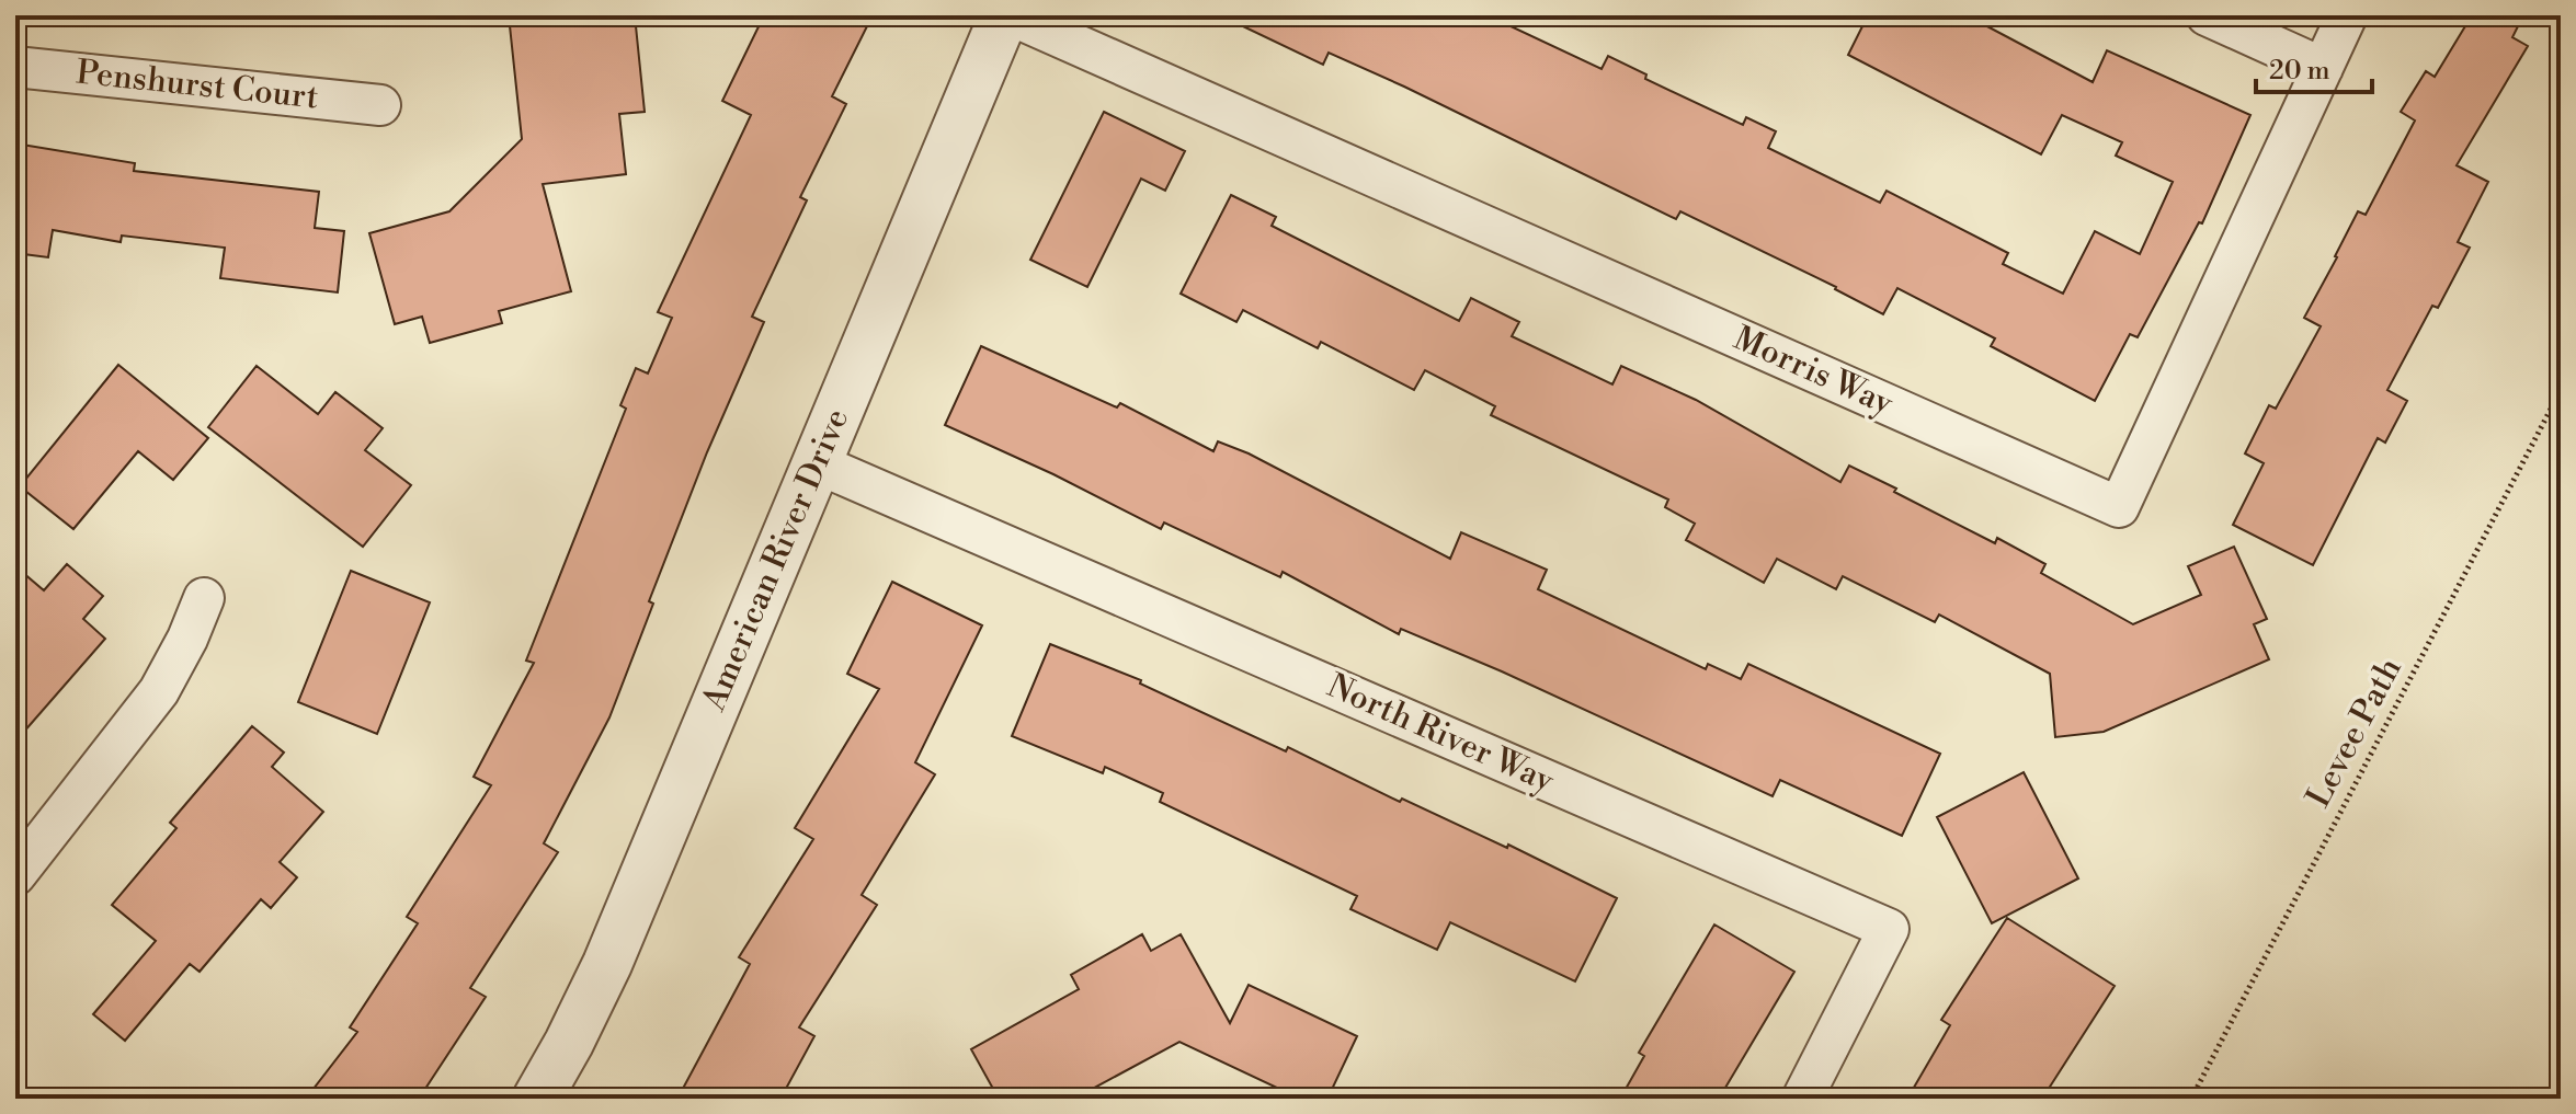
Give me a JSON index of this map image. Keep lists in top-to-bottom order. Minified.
{"streets":{"street":["Penshurst Court","Morris Way","American River Drive","North River Way"],"path":["Levee Path"]},"crossings":[["Morris Way","American River Drive"],["American River Drive","North River Way"]],"scale_bar":"20 m"}
